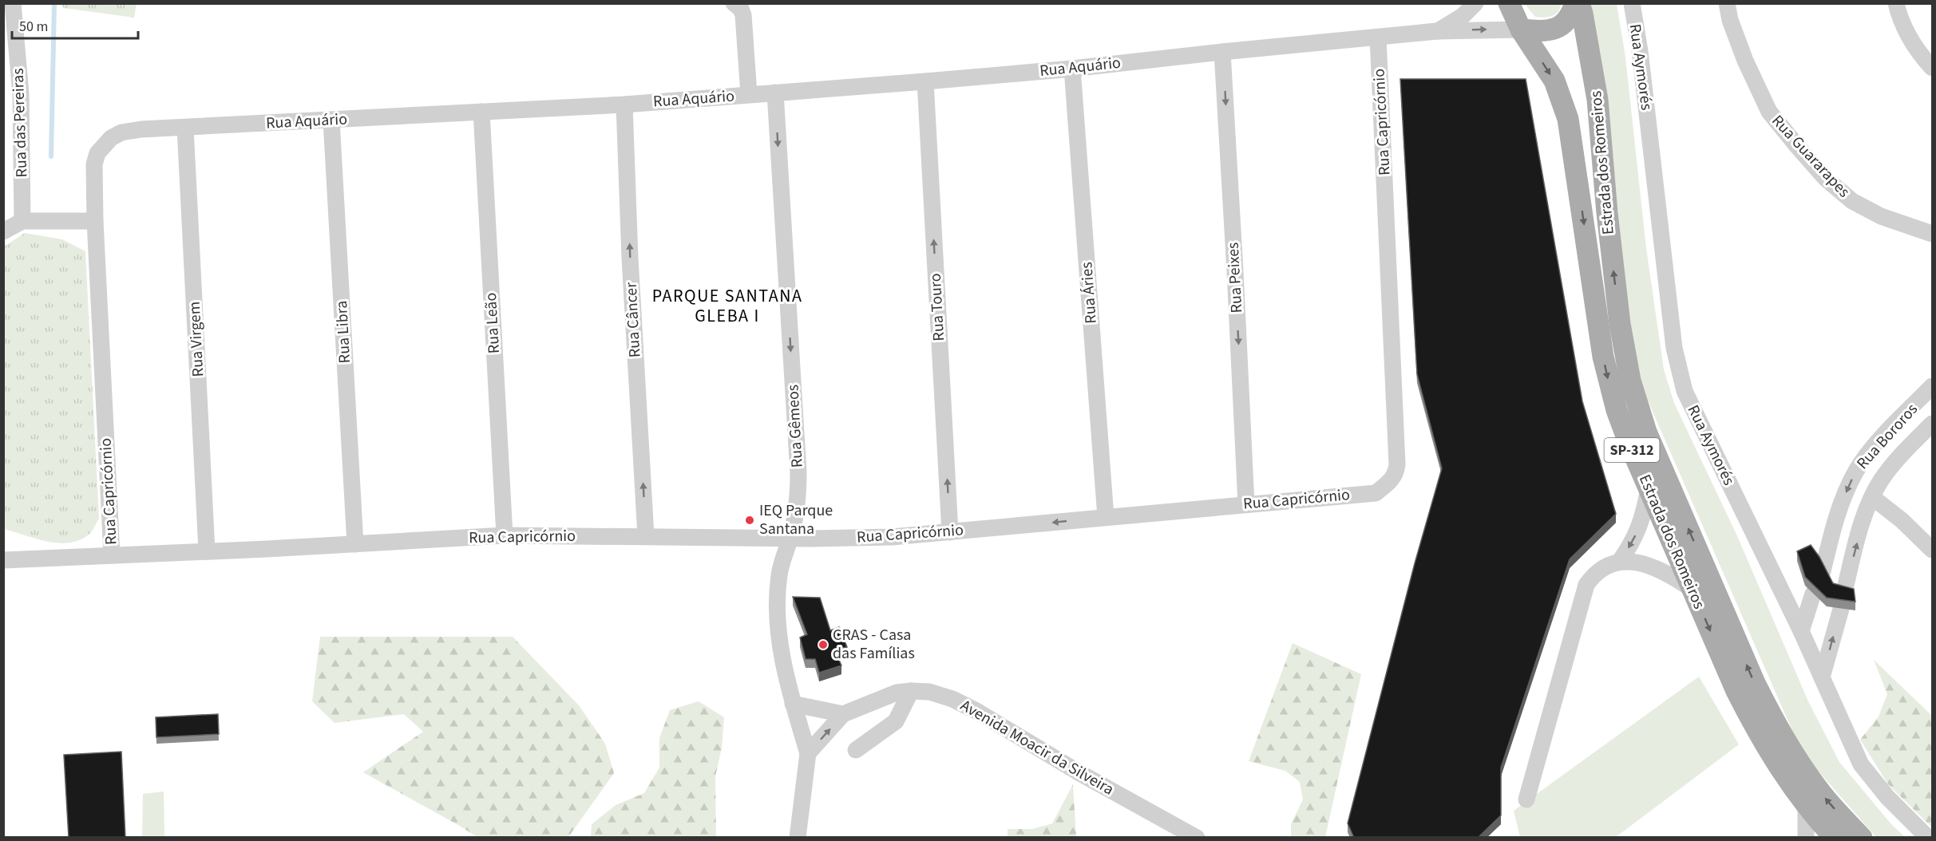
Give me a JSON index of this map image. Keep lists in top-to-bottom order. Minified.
{"streets":{"main road":["Estrada dos Romeiros","SP-312"],"street":["Rua Aquário","Rua Aymorés","Rua Capricórnio","Rua das Pereiras","Rua Guararapes","Rua Peixes","Rua Áries","Rua Touro","Rua Câncer","Rua Leão","Rua Libra","Rua Virgem","Rua Gêmeos","Rua Bororos","Avenida Moacir da Silveira"]},"crossings":[["Rua Aquário","Rua Capricórnio"],["Rua Aquário","Estrada dos Romeiros"],["Rua Aquário","Rua Peixes"],["Rua Aquário","Rua Áries"],["Rua Aquário","Rua Touro"],["Rua Aquário","Rua Câncer"],["Rua Aquário","Rua Leão"],["Rua Aquário","Rua Libra"],["Rua Aquário","Rua Virgem"],["Rua Aquário","Rua Gêmeos"],["Rua Aymorés","Rua Bororos"],["Rua Capricórnio","Rua Peixes"],["Rua Capricórnio","Rua Áries"],["Rua Capricórnio","Rua Touro"],["Rua Capricórnio","Rua Câncer"],["Rua Capricórnio","Rua Leão"],["Rua Capricórnio","Rua Libra"],["Rua Capricórnio","Rua Virgem"],["Rua Capricórnio","Rua Gêmeos"],["Rua Gêmeos","Avenida Moacir da Silveira"]],"one_way":["Rua Peixes","Rua Touro","Rua Câncer","Rua Gêmeos"],"districts":["PARQUE SANTANA GLEBA I"],"places":["IEQ Parque Santana","CRAS - Casa das Famílias"],"scale_bar":"50 m"}
